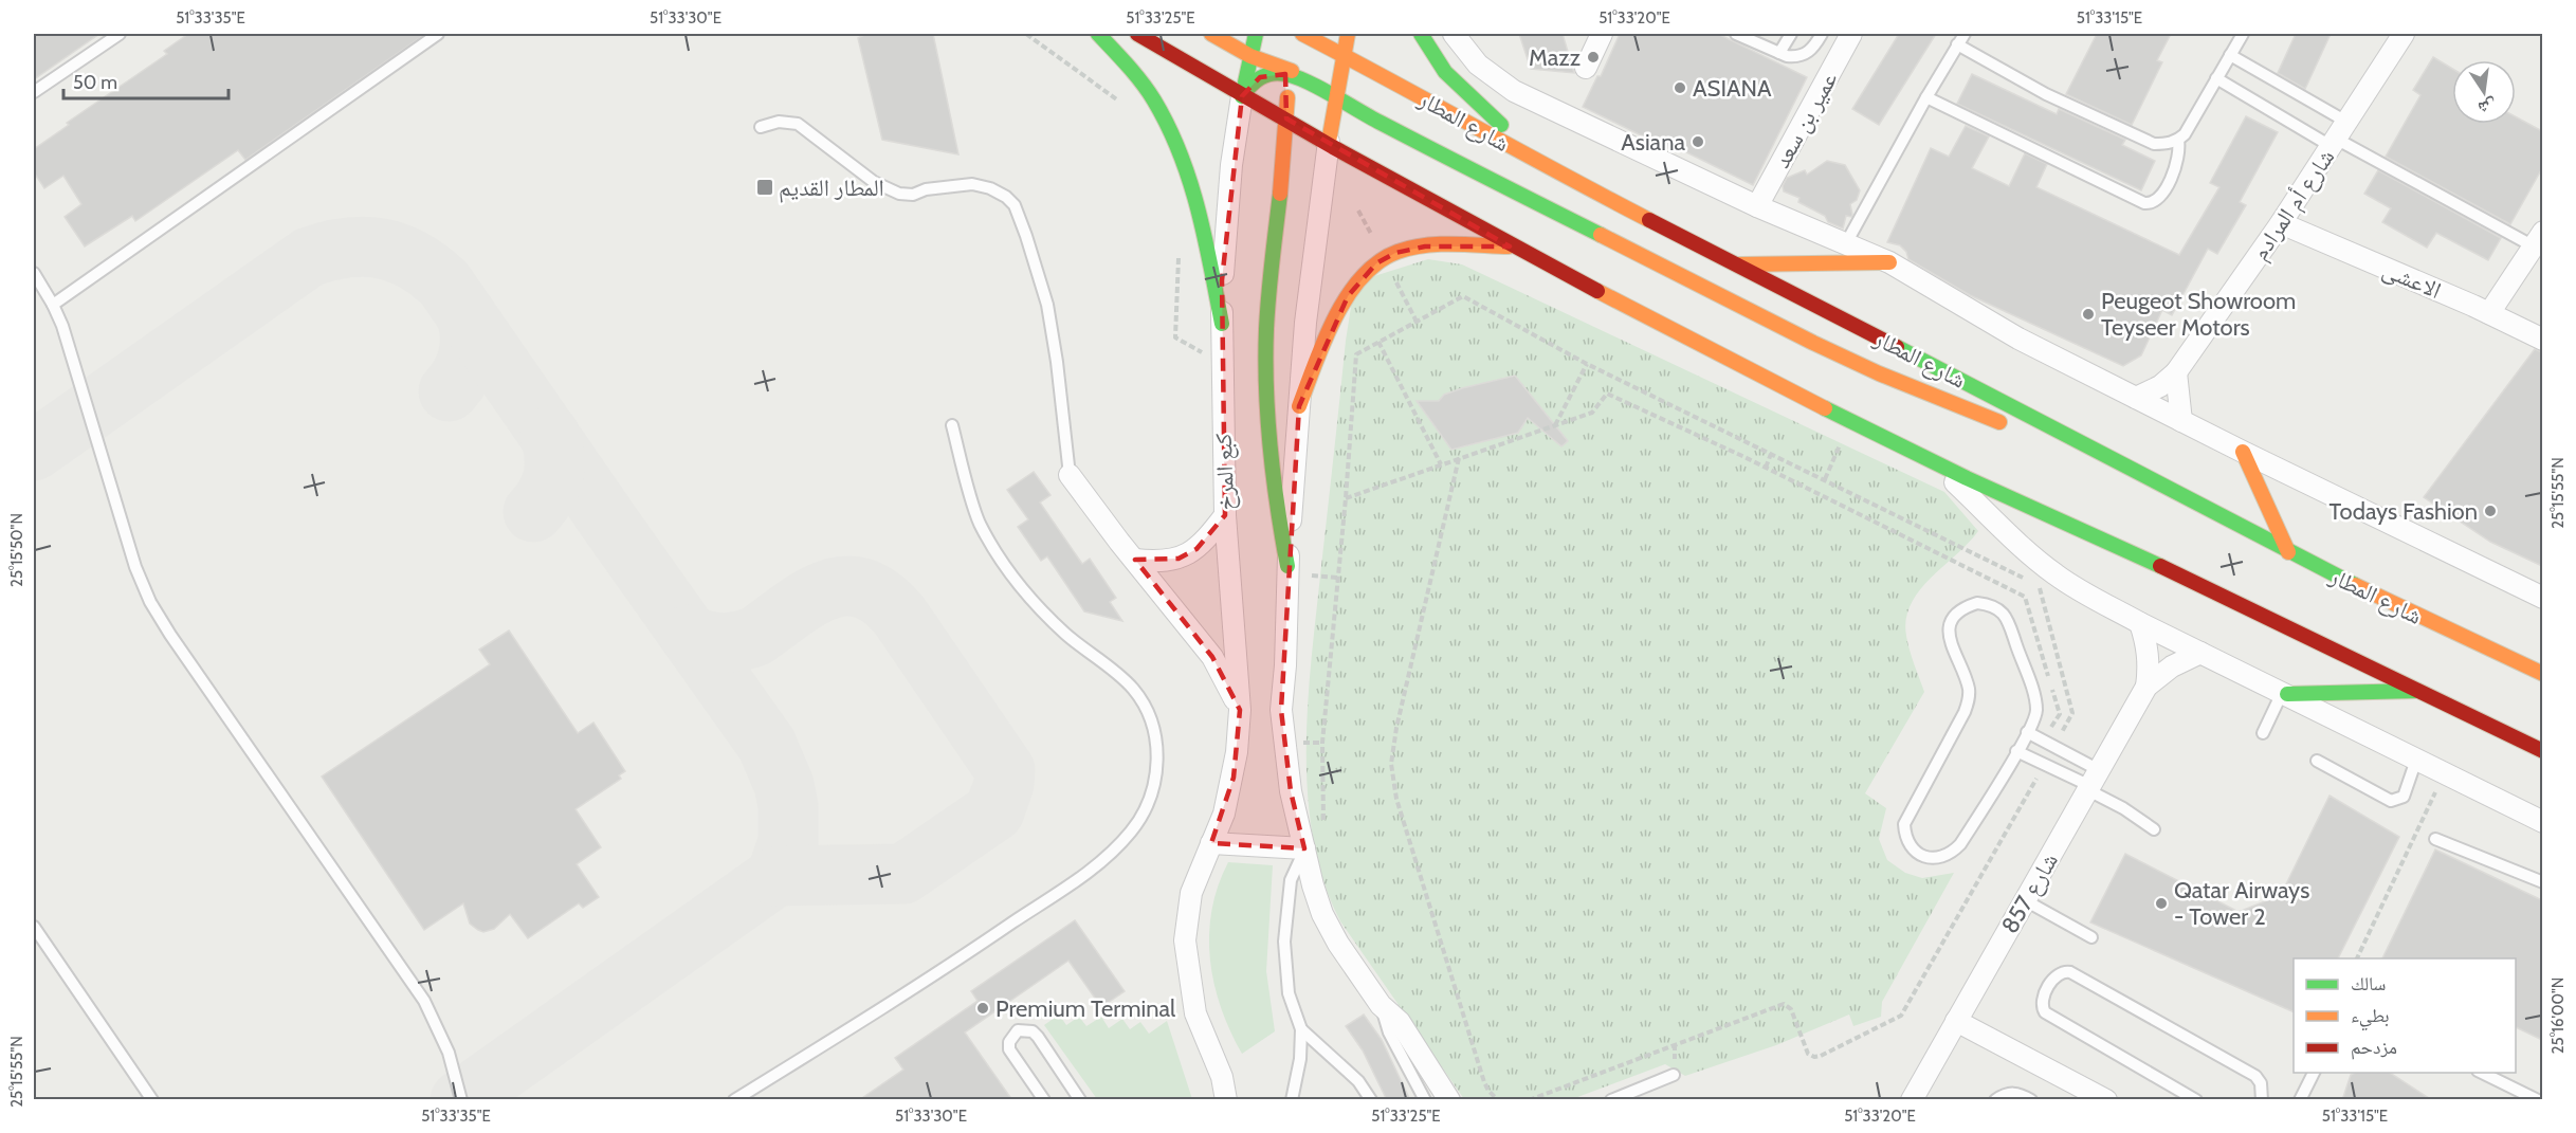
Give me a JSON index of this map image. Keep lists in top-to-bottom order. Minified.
{"streets":{"main road":["شارع المطار"],"street":["عمير بن سعد","شارع أم المرادم","الاعشى","كبع المرخ","شارع 857"]},"crossings":[["عمير بن سعد","شارع المطار"],["شارع المطار","شارع أم المرادم"],["شارع أم المرادم","الاعشى"]],"places":{"other":["Mazz","ASIANA","Asiana","Peugeot Showroom Teyseer Motors","Todays Fashion","Qatar Airways - Tower 2","Premium Terminal"],"transit":["المطار القديم"]},"legend":["سالك","بطيء","مزدحم"],"scale_bar":"50 m","north":"bottom","coordinates":["51°33'35\"E","51°33'30\"E","51°33'25\"E","51°33'20\"E","51°33'15\"E","25°15'55\"N","25°15'50\"N","25°16'00\"N"]}
